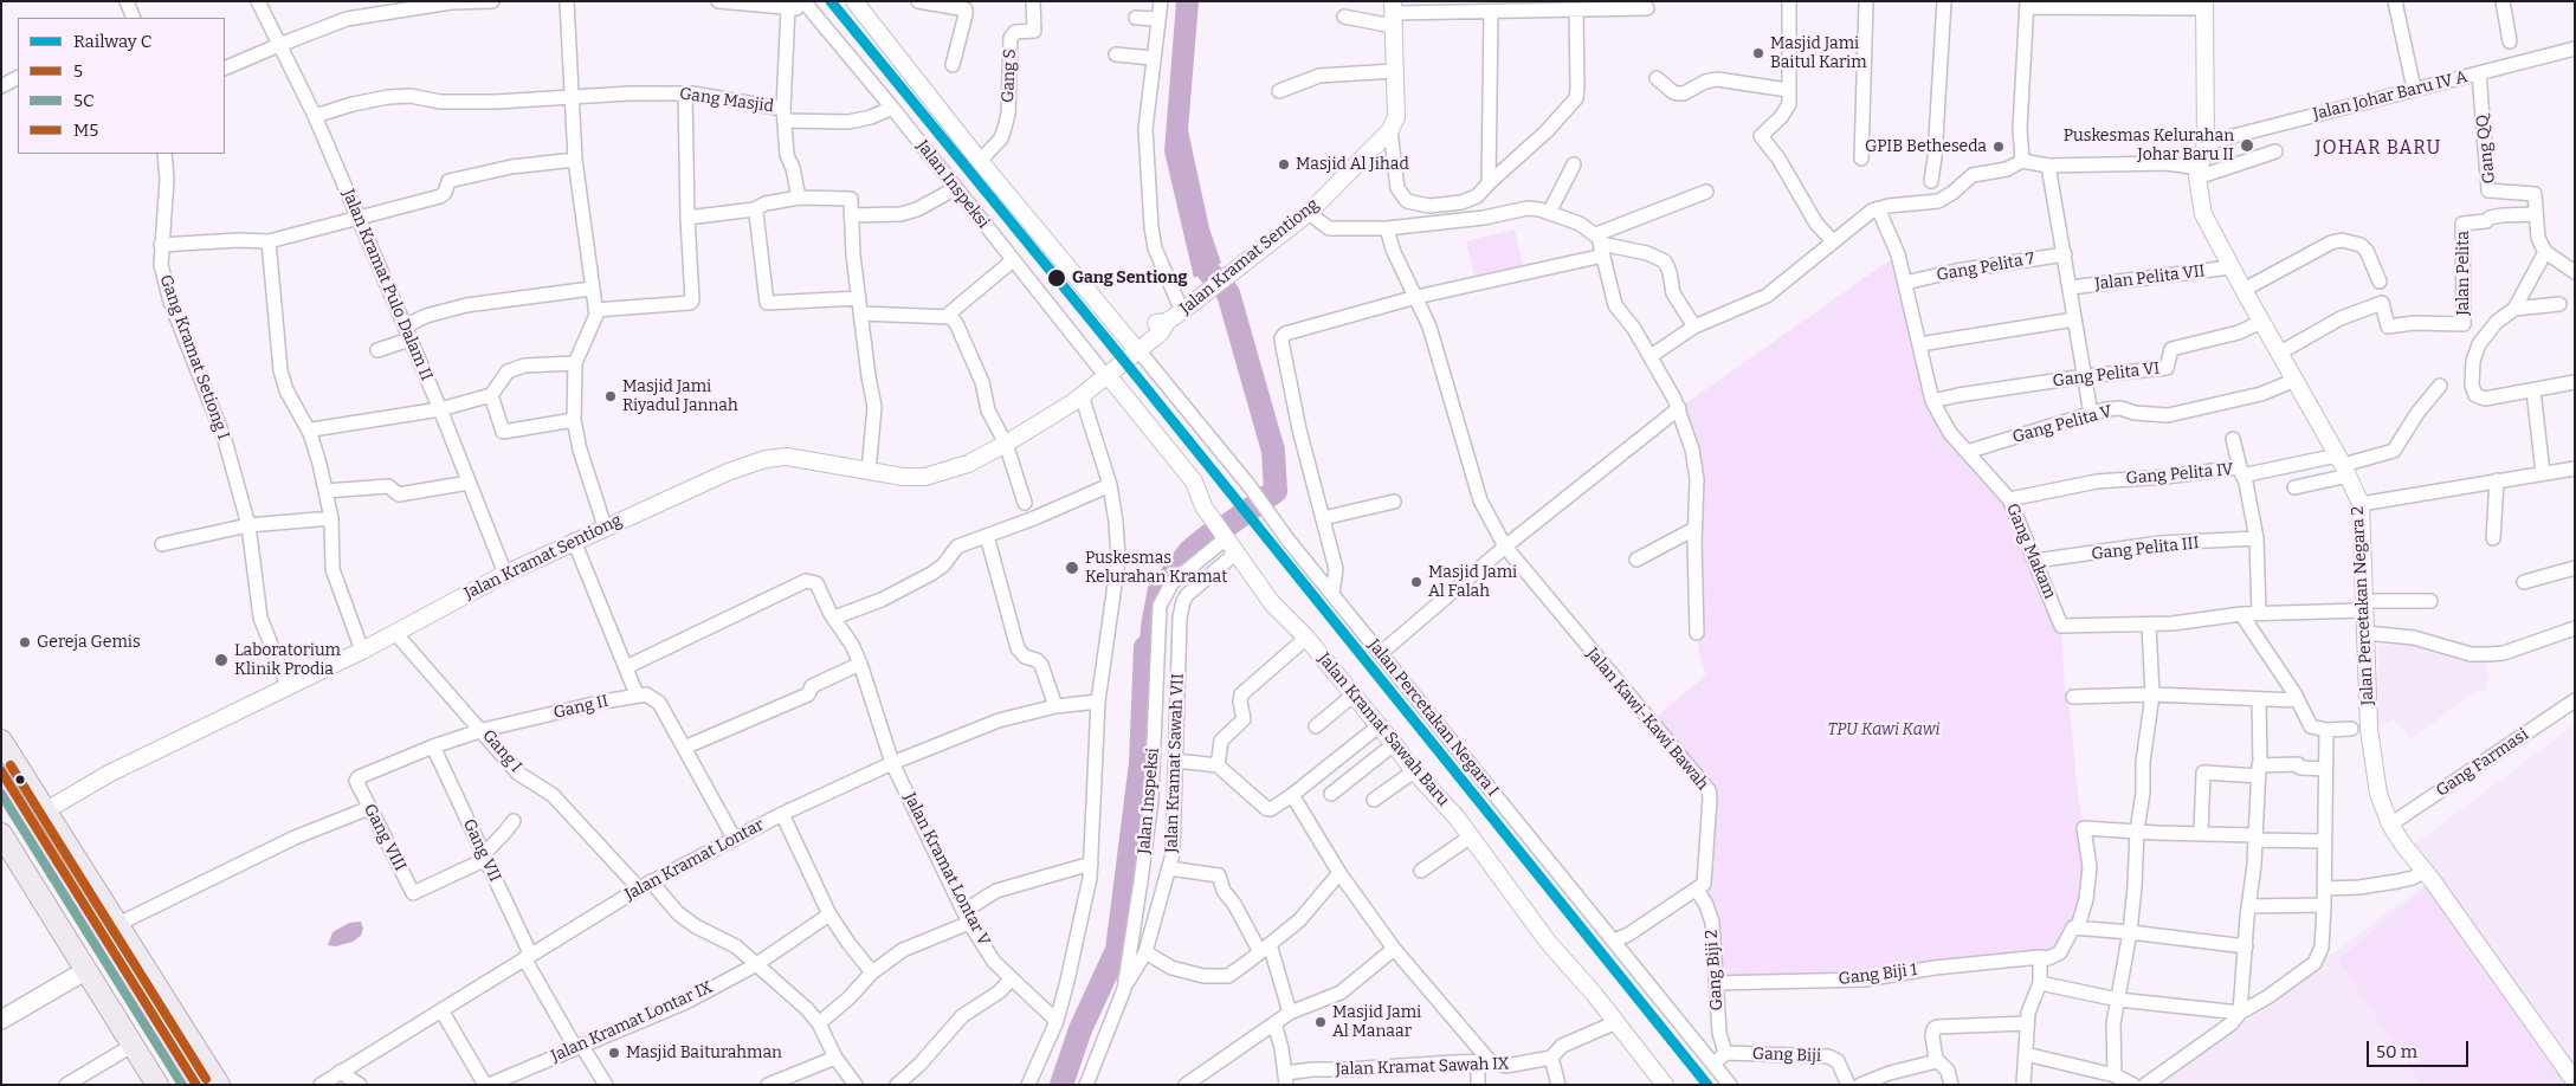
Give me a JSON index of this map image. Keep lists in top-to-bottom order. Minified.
{"streets":{"street":["Gang S","Jalan Johar Baru IV A","Gang Masjid","Gang QQ","Jalan Inspeksi","Jalan Kramat Sentiong","Gang Pelita 7","Jalan Pelita","Jalan Pelita VII","Jalan Kramat Pulo Dalam II","Gang Kramat Setiong I","Gang Pelita VI","Gang Pelita V","Gang Pelita IV","Gang Pelita III","Gang Makam","Jalan Percetakan Negara 2","Gang II","Jalan Percetakan Negara I","Jalan Kawi-Kawi Bawah","Jalan Kramat Sawah Baru","Gang I","Jalan Kramat Sawah VII","Gang Farmasi","Gang VIII","Gang VII","Jalan Kramat Lontar","Jalan Kramat Lontar V","Gang Biji 2","Gang Biji 1","Jalan Kramat Lontar IX","Gang Biji","Jalan Kramat Sawah IX"]},"crossings":[["Jalan Johar Baru IV A","Gang QQ"],["Jalan Johar Baru IV A","Jalan Percetakan Negara 2"],["Gang Masjid","Jalan Kramat Pulo Dalam II"],["Gang QQ","Jalan Pelita"],["Jalan Inspeksi","Jalan Kramat Sentiong"],["Jalan Inspeksi","Jalan Kramat Sawah Baru"],["Jalan Inspeksi","Jalan Kramat Sawah VII"],["Jalan Kramat Sentiong","Jalan Kramat Pulo Dalam II"],["Jalan Kramat Sentiong","Gang Kramat Setiong I"],["Jalan Kramat Sentiong","Jalan Percetakan Negara I"],["Jalan Kramat Sentiong","Jalan Kramat Sawah Baru"],["Jalan Kramat Sentiong","Gang I"],["Gang Pelita 7","Gang Makam"],["Jalan Pelita","Jalan Percetakan Negara 2"],["Jalan Pelita VII","Jalan Percetakan Negara 2"],["Gang Pelita VI","Gang Makam"],["Gang Pelita VI","Jalan Percetakan Negara 2"],["Gang Pelita V","Gang Makam"],["Gang Pelita V","Jalan Percetakan Negara 2"],["Gang Pelita IV","Gang Pelita III"],["Gang Pelita IV","Gang Makam"],["Gang Pelita III","Gang Makam"],["Gang Makam","Jalan Percetakan Negara 2"],["Jalan Percetakan Negara 2","Gang Farmasi"],["Gang II","Gang I"],["Gang II","Gang VIII"],["Gang II","Gang VII"],["Jalan Kawi-Kawi Bawah","Gang Biji 2"],["Jalan Kramat Sawah Baru","Jalan Kramat Sawah VII"],["Jalan Kramat Sawah Baru","Jalan Kramat Sawah IX"],["Gang I","Jalan Kramat Lontar"],["Gang I","Jalan Kramat Lontar IX"],["Gang VIII","Gang VII"],["Gang VII","Jalan Kramat Lontar"],["Gang VII","Jalan Kramat Lontar IX"],["Jalan Kramat Lontar","Jalan Kramat Lontar V"],["Jalan Kramat Lontar","Jalan Kramat Lontar IX"],["Gang Biji 2","Gang Biji 1"],["Gang Biji 2","Gang Biji"]],"districts":["JOHAR BARU"],"parks":["TPU Kawi Kawi"],"places":["Masjid Jami Baitul Karim","Puskesmas Kelurahan Johar Baru II","GPIB Betheseda","Masjid Al Jihad","Gang Sentiong","Masjid Jami Riyadul Jannah","Puskesmas Kelurahan Kramat","Masjid Jami Al Falah","Gereja Gemis","Laboratorium Klinik Prodia","Masjid Jami Al Manaar","Masjid Baiturahman"],"lines":["rail line C","transit line M5","transit line 5","transit line 5C"],"legend":["Railway C","5","5C","M5"],"scale_bar":"50 m"}
